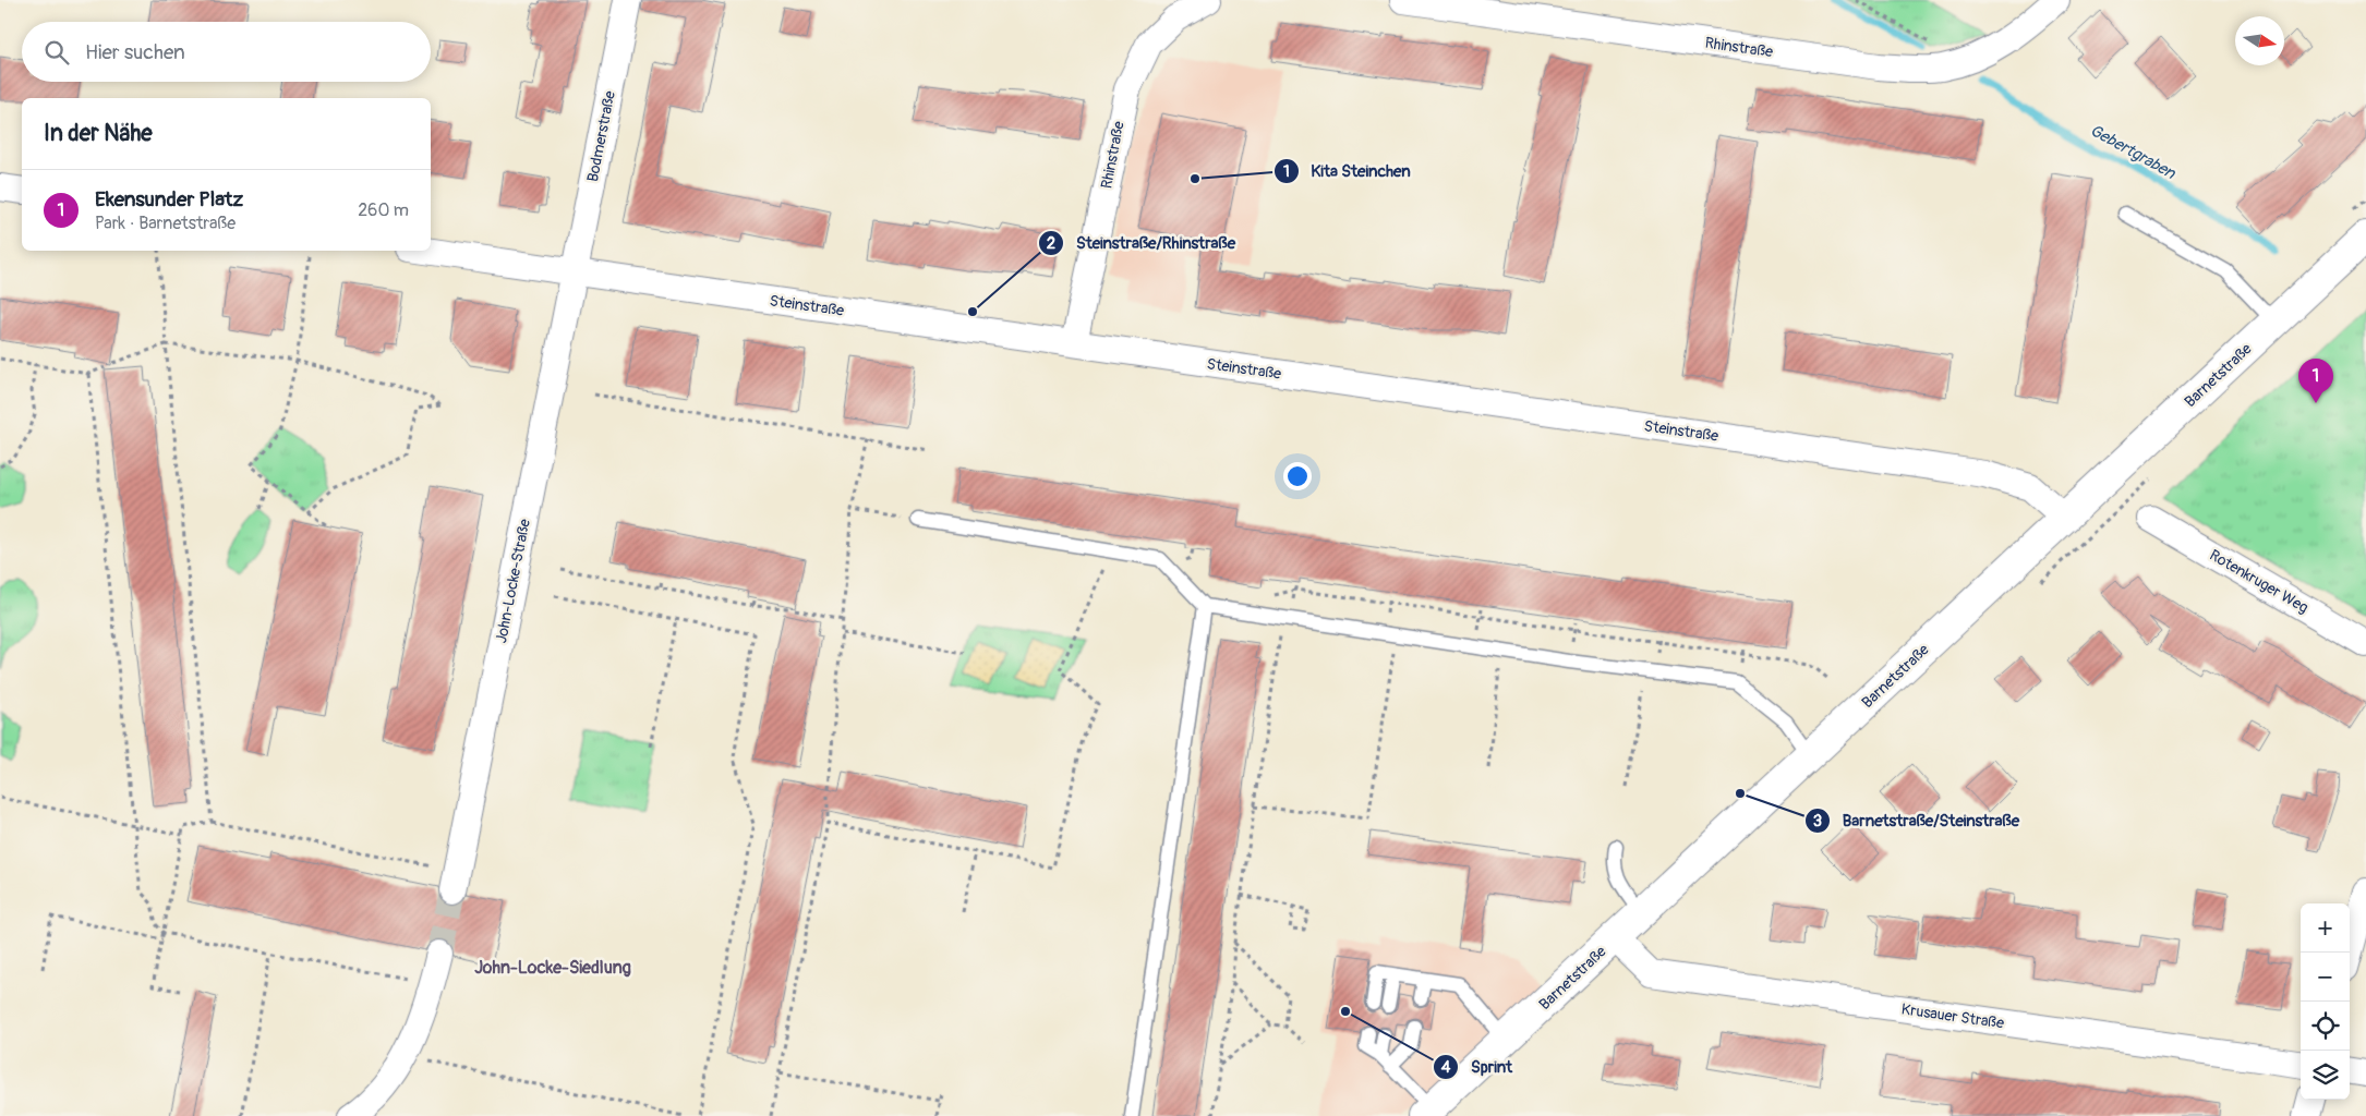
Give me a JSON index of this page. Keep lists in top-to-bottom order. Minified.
{"streets":{"street":["Rhinstraße","Bodmerstraße","Steinstraße","Barnetstraße","John-Locke-Straße","Rotenkruger Weg","Krusauer Straße"]},"crossings":[["Rhinstraße","Steinstraße"],["Bodmerstraße","Steinstraße"],["Bodmerstraße","John-Locke-Straße"],["Steinstraße","Barnetstraße"],["Steinstraße","John-Locke-Straße"],["Barnetstraße","Krusauer Straße"]],"districts":["John-Locke-Siedlung"],"water":["Gebertgraben"],"places":["Kita Steinchen","Steinstraße/Rhinstraße","Barnetstraße/Steinstraße","Sprint"],"north":"right","page":{"search":"Hier suchen","heading":"In der Nähe","list":[{"mark":"1","name":"Ekensunder Platz","note":"Park · Barnetstraße","value":"260 m"}],"pins":"1","map_buttons":["+","−"]}}
